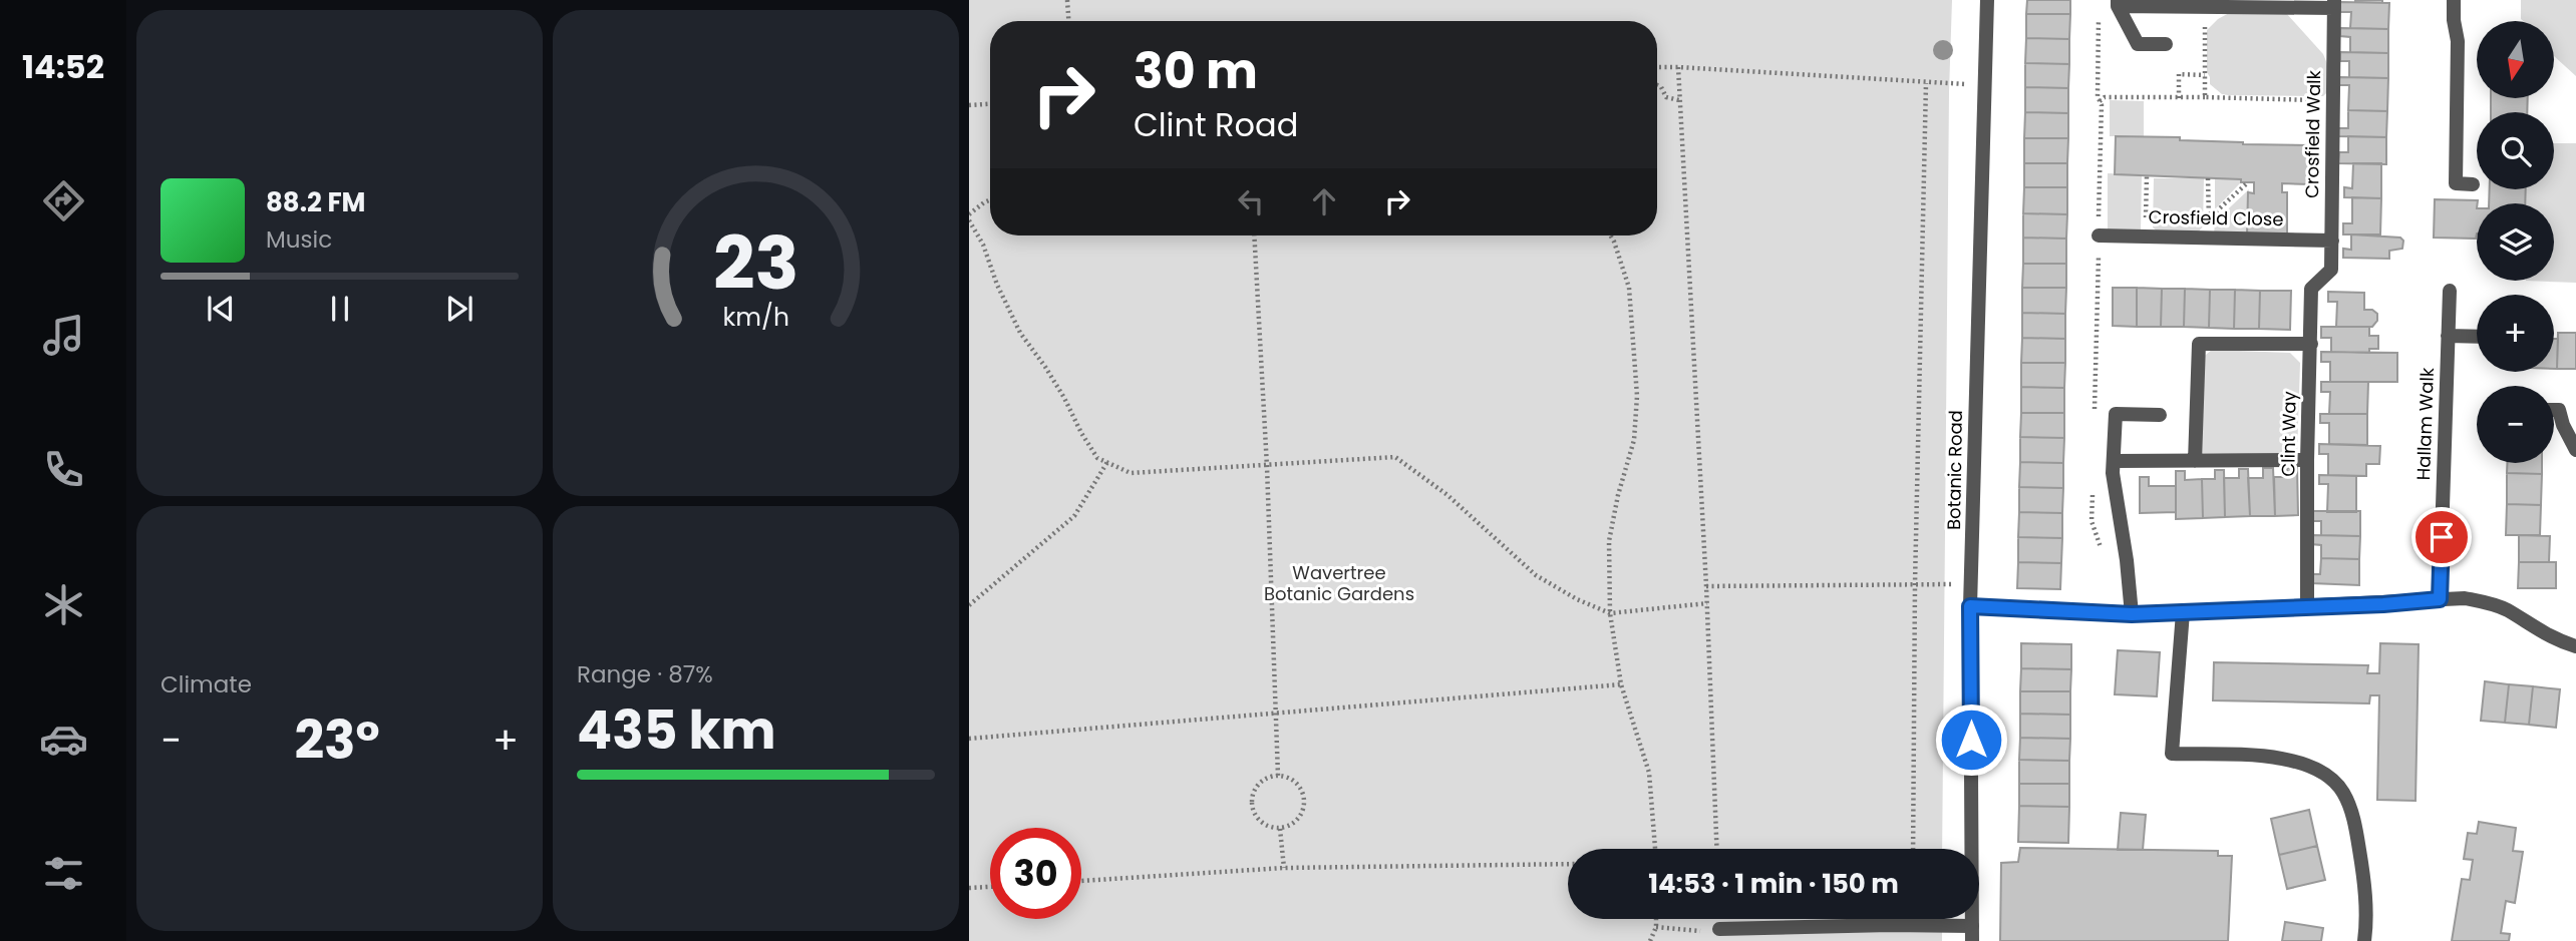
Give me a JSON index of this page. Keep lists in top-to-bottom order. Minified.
{"streets":{"street":["Crosfield Walk","Crosfield Close","Hallam Walk","Clint Way","Botanic Road"]},"crossings":[["Crosfield Walk","Crosfield Close"],["Crosfield Walk","Clint Way"]],"parks":["Wavertree Botanic Gardens"],"north":"bottom","page":{"tabs":"14:52","map_buttons":["+","−"],"turn":["30 m","Clint Road"],"song":["88.2 FM","Music"],"tile":["Climate",["Range · 87%","435 km"]],"heat":["−","23°","+"],"limit":"30","trip":"14:53 · 1 min · 150 m","gauge":["23","km/h"]}}
